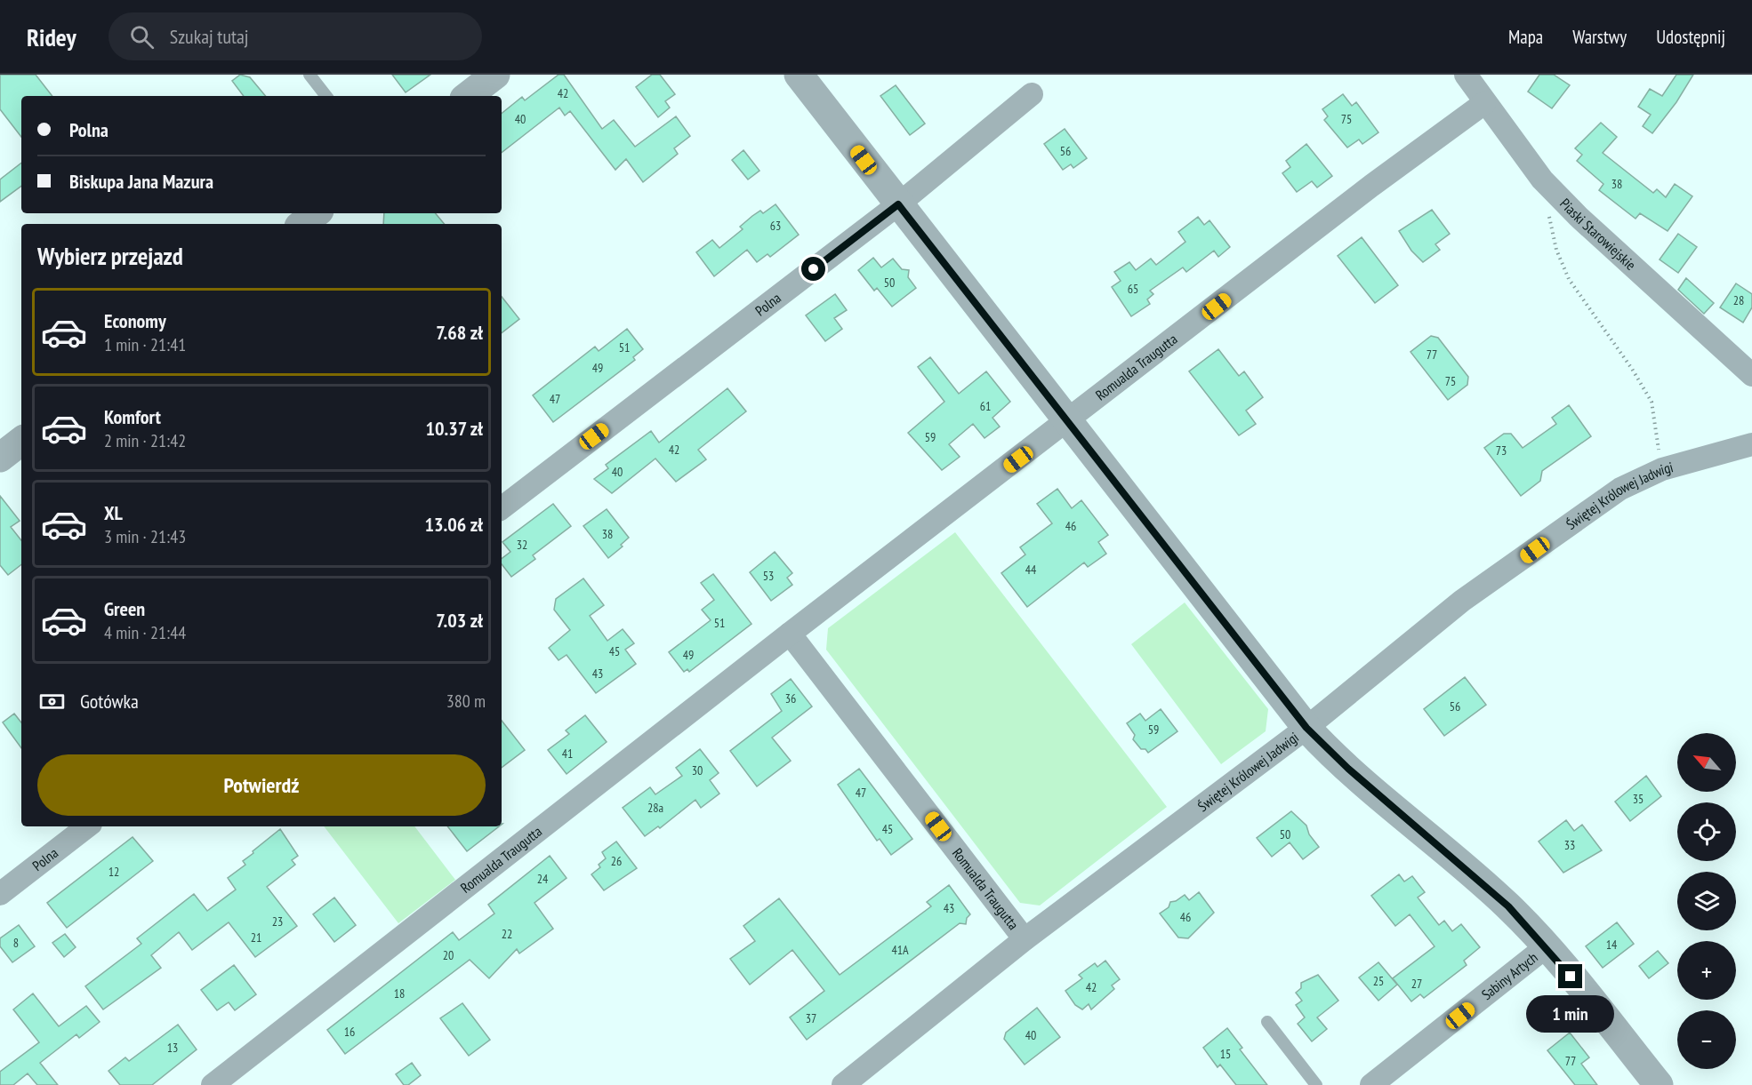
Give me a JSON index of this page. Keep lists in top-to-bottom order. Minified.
{"streets":{"street":["Piaski Starowiejskie","Polna","Romualda Traugutta","Świętej Królowej Jadwigi","Sabiny Artych"]},"crossings":[["Piaski Starowiejskie","Romualda Traugutta"],["Romualda Traugutta","Świętej Królowej Jadwigi"]],"house_numbers":["42","40","75","56","38","63","50","65","28","51","77","49","75","47","61","59","42","73","40","46","38","32","44","53","51","45","49","43","36","56","59","41","30","47","35","28a","45","50","33","26","12","24","43","46","23","22","21","8","14","41A","20","25","27","42","18","37","16","40","13","15","77"],"north":"top left","page":{"header":"Ridey","search":"Szukaj tutaj","nav":["Mapa","Warstwy","Udostępnij"],"banner":["Polna","Biskupa Jana Mazura"],"heading":"Wybierz przejazd","list":[{"name":"Economy","note":"1 min · 21:41","value":"7.68 zł"},{"name":"Komfort","note":"2 min · 21:42","value":"10.37 zł"},{"name":"XL","note":"3 min · 21:43","value":"13.06 zł"},{"name":"Green","note":"4 min · 21:44","value":"7.03 zł"}],"pay":["Gotówka","380 m"],"map_buttons":["+","−"],"buttons":"Potwierdź","bubble":"1 min"}}
